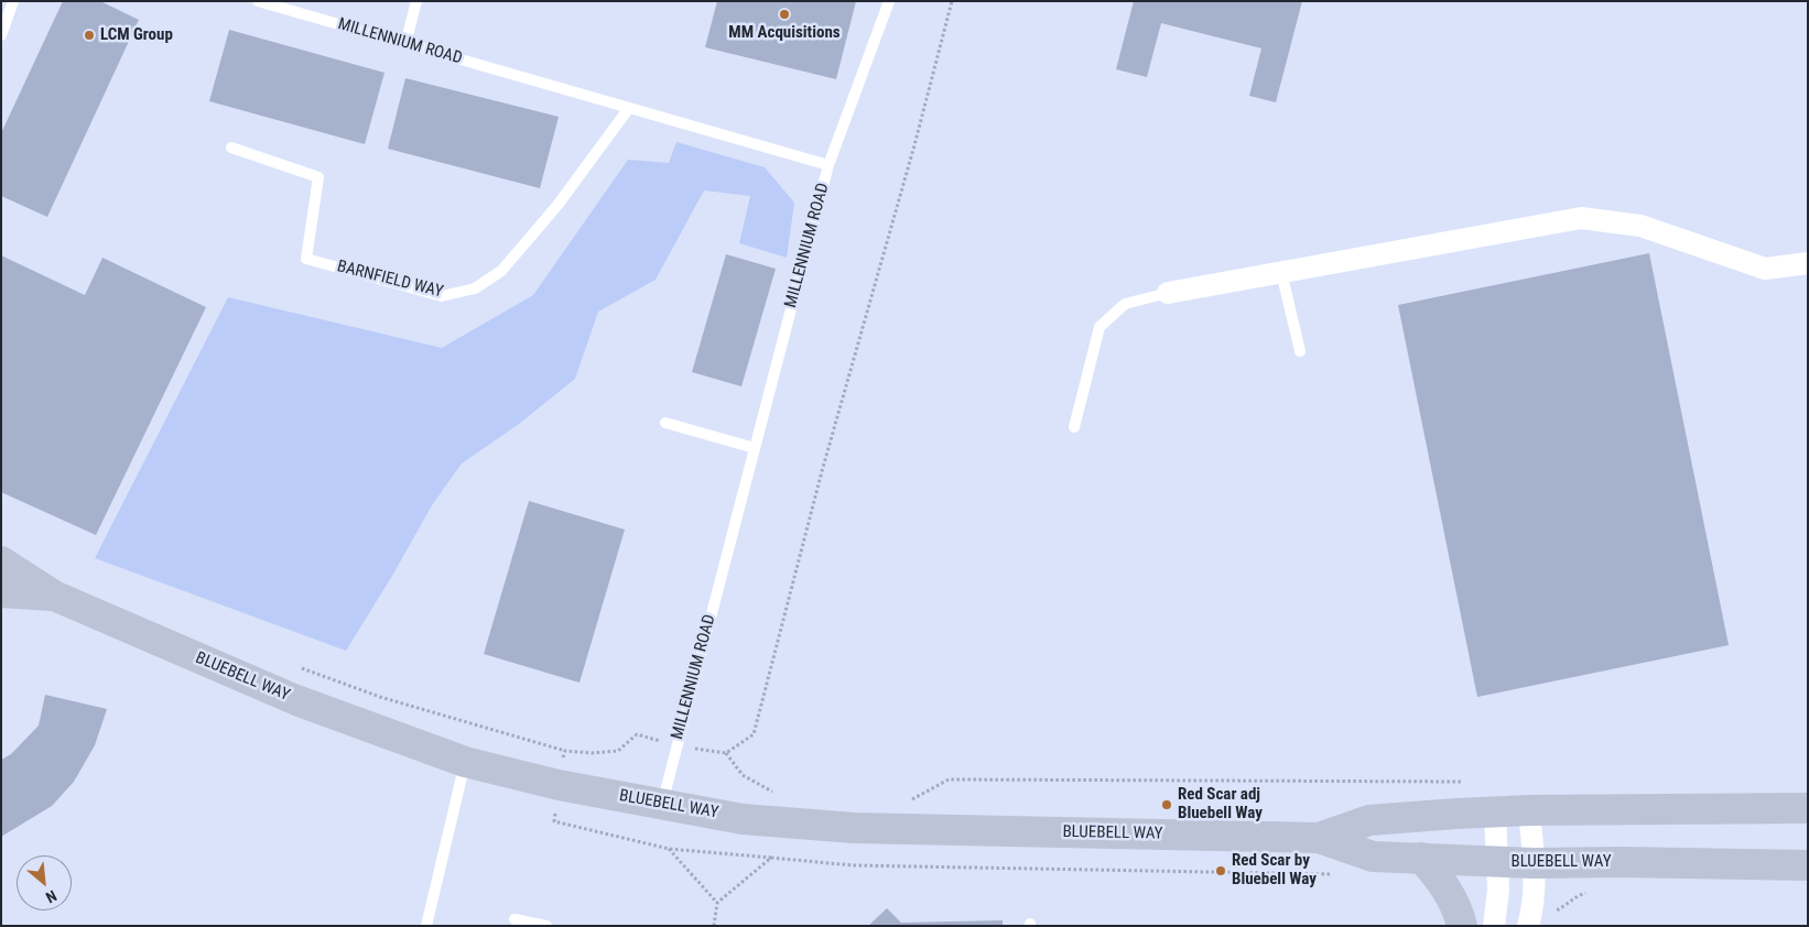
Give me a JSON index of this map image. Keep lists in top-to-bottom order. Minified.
{"streets":{"main road":["BLUEBELL WAY"],"lane":["MILLENNIUM ROAD","BARNFIELD WAY"]},"crossings":[["MILLENNIUM ROAD","BARNFIELD WAY"],["MILLENNIUM ROAD","BLUEBELL WAY"]],"places":["MM Acquisitions","LCM Group","Red Scar adj Bluebell Way","Red Scar by Bluebell Way"],"north":"bottom right"}
